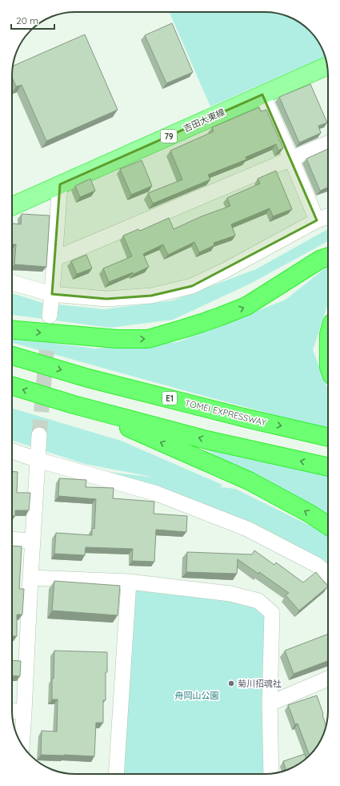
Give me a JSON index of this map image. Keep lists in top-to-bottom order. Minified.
{"streets":{"highway":["E1","TOMEI EXPRESSWAY"],"main road":["吉田大東線","79"]},"parks":["舟岡山公園"],"places":["菊川招魂社"],"scale_bar":"20 m"}
